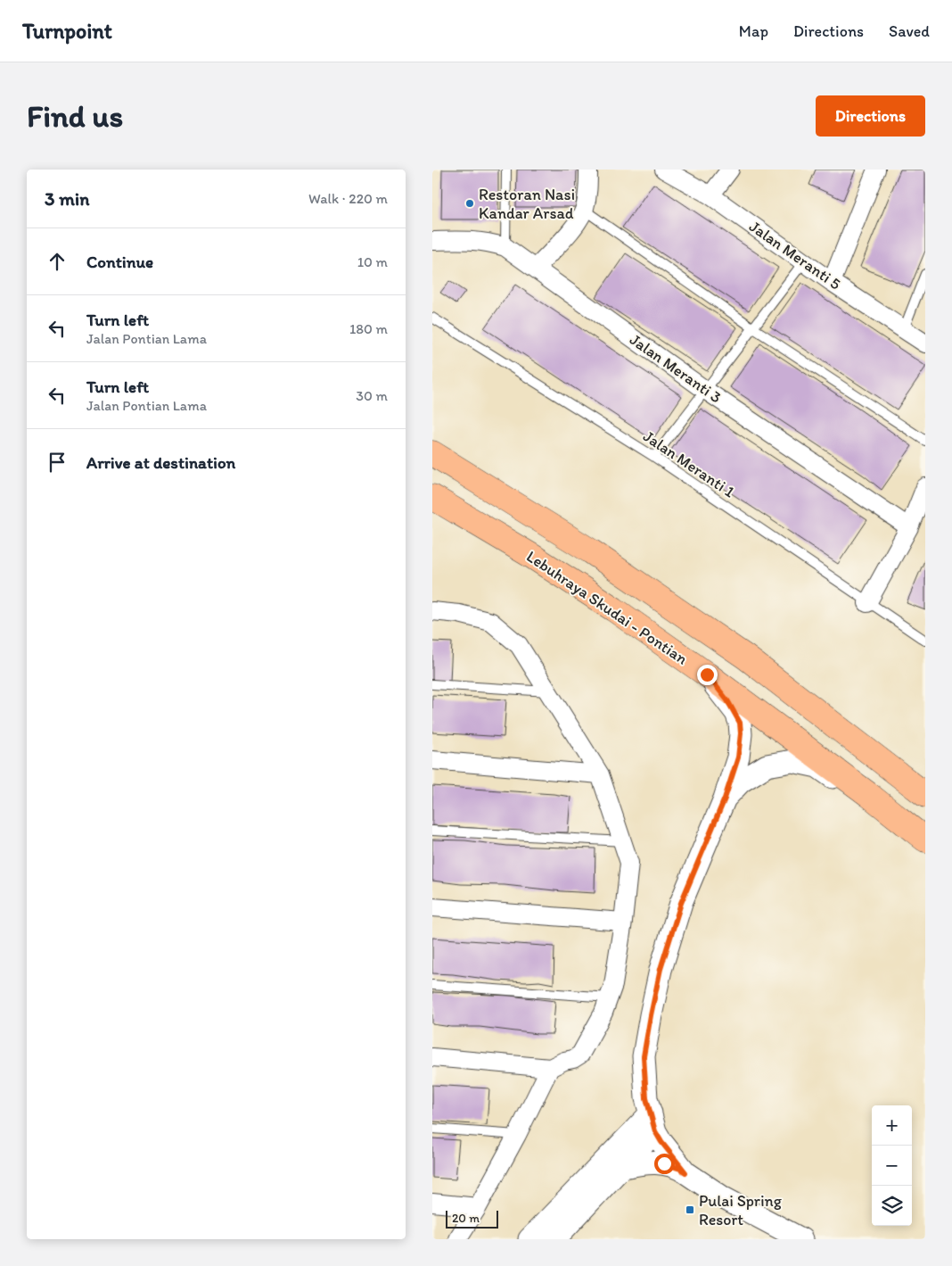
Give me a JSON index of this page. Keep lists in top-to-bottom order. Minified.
{"streets":{"highway":["Lebuhraya Skudai - Pontian"],"street":["Jalan Meranti 5","Jalan Meranti 3"],"lane":["Jalan Meranti 1"]},"places":{"other":["Restoran Nasi Kandar Arsad"],"transit":["Pulai Spring Resort"]},"scale_bar":"20 m","page":{"header":"Turnpoint","nav":["Map","Directions","Saved"],"buttons":"Directions","title":"Find us","heading":["3 min","Walk · 220 m"],"list":[["Continue","10 m"],["Turn left","Jalan Pontian Lama","180 m"],["Turn left","Jalan Pontian Lama","30 m"],"Arrive at destination"],"map_buttons":["+","−"],"scale":"20 m"}}
